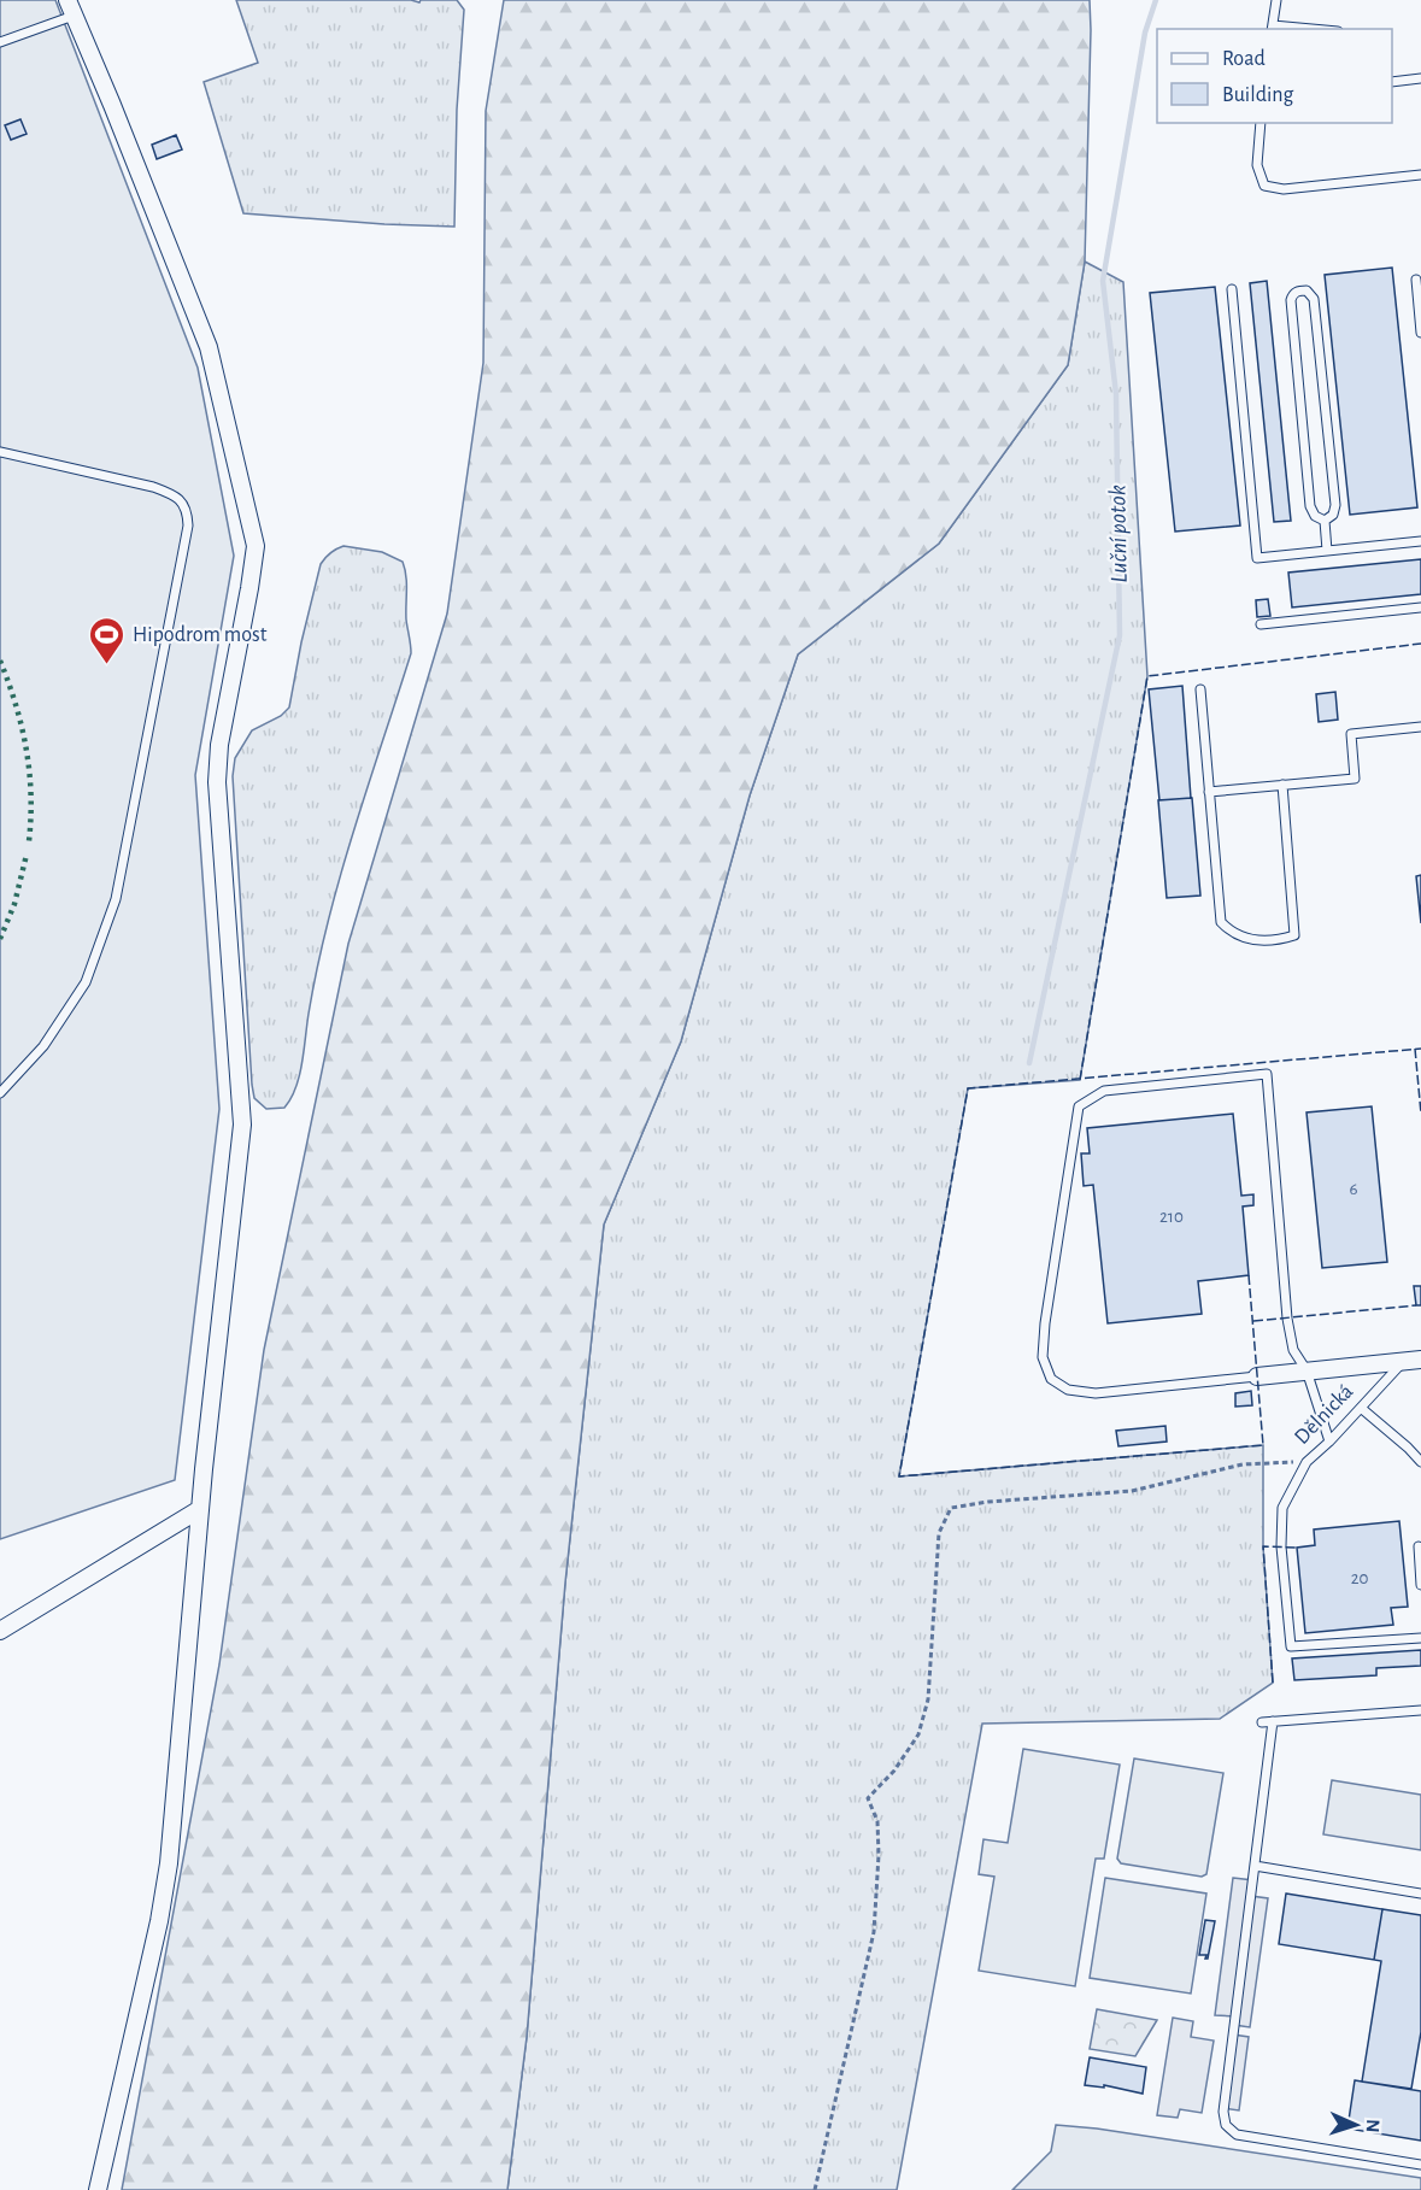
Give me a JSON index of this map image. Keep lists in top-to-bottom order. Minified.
{"streets":{"street":["Dělnická"]},"water":["Luční potok"],"places":{"sports":["Hipodrom most"]},"house_numbers":["6","210","20"],"legend":["Road","Building"],"north":"right"}
